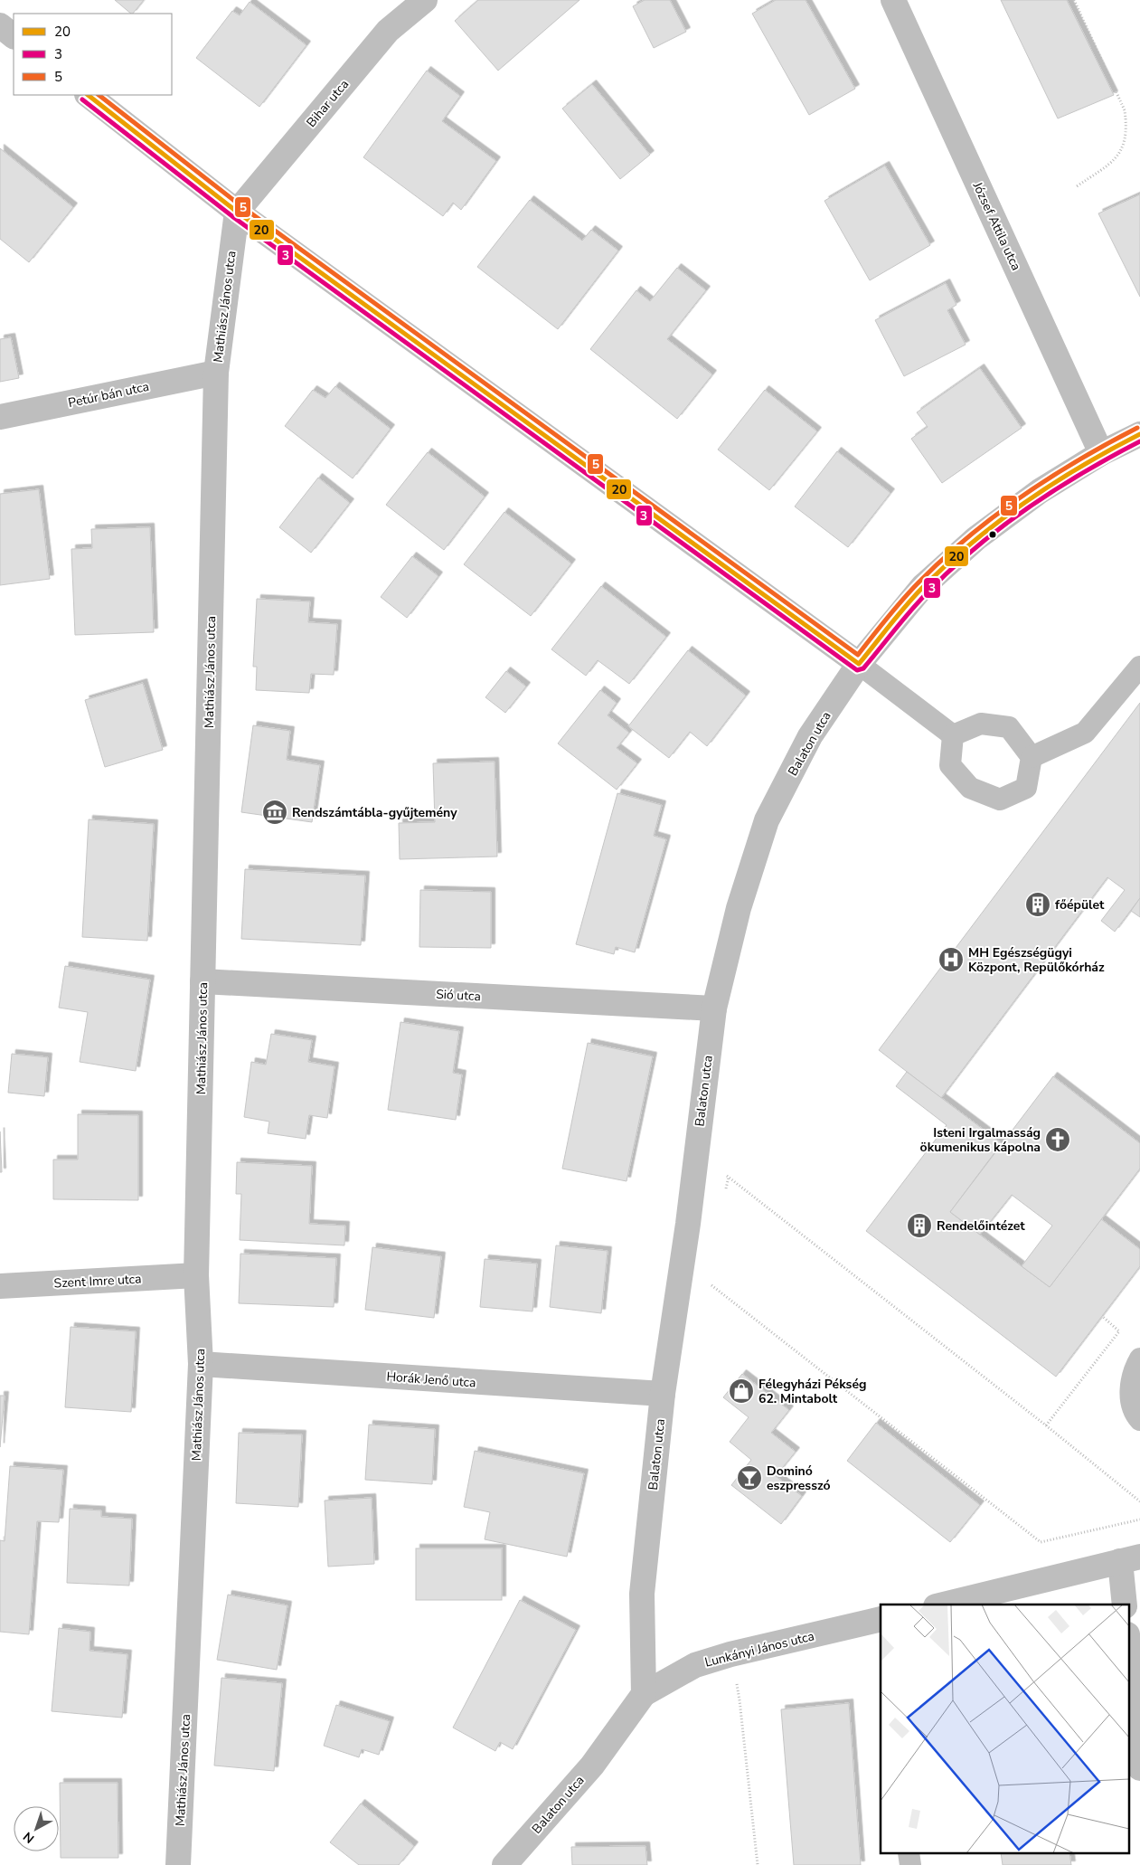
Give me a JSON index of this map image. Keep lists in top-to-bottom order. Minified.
{"streets":{"street":["Bihar utca","József Attila utca","Mathiász János utca","Petúr bán utca","Balaton utca","Sió utca","Szent Imre utca","Horák Jenő utca","Lunkányi János utca"]},"crossings":[["Bihar utca","Mathiász János utca"],["József Attila utca","Balaton utca"],["Mathiász János utca","Petúr bán utca"],["Mathiász János utca","Sió utca"],["Mathiász János utca","Szent Imre utca"],["Mathiász János utca","Horák Jenő utca"],["Balaton utca","Sió utca"],["Balaton utca","Horák Jenő utca"],["Balaton utca","Lunkányi János utca"]],"places":{"museum":["Rendszámtábla-gyűjtemény"],"building":["főépület","Rendelőintézet"],"hospital":["MH Egészségügyi Központ, Repülőkórház"],"church":["Isteni Irgalmasság ökumenikus kápolna"],"shop":["Félegyházi Pékség 62. Mintabolt"],"bar":["Dominó eszpresszó"]},"lines":["transit line 20","transit line 5","transit line 3"],"legend":["20","3","5"],"north":"bottom left"}
